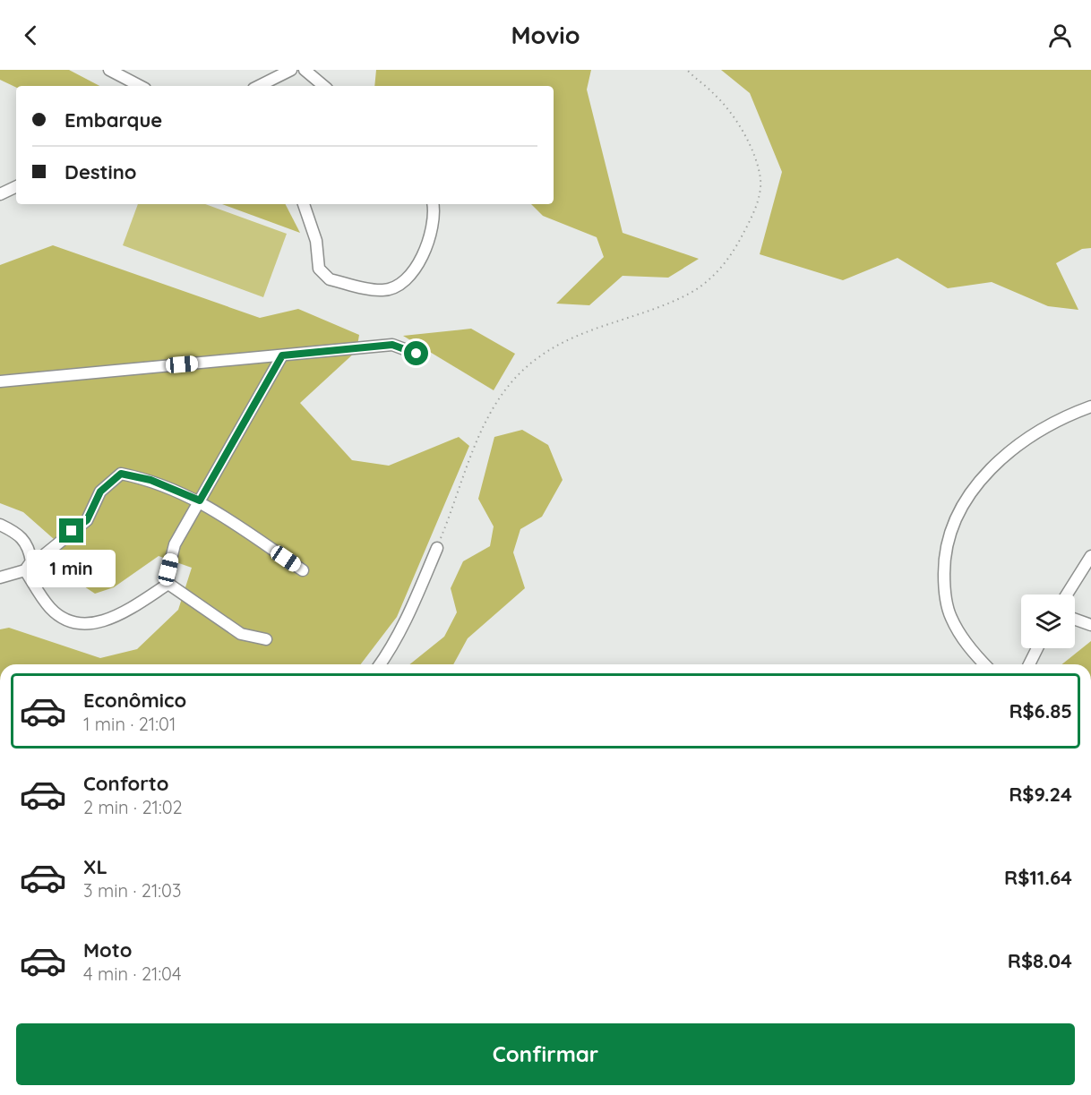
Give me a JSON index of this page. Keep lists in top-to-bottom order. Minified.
{"page":{"header":"Movio","banner":["Embarque","Destino"],"bubble":"1 min","list":[{"name":"Econômico","note":"1 min · 21:01","value":"R$6.85"},{"name":"Conforto","note":"2 min · 21:02","value":"R$9.24"},{"name":"XL","note":"3 min · 21:03","value":"R$11.64"},{"name":"Moto","note":"4 min · 21:04","value":"R$8.04"}],"buttons":"Confirmar"}}
